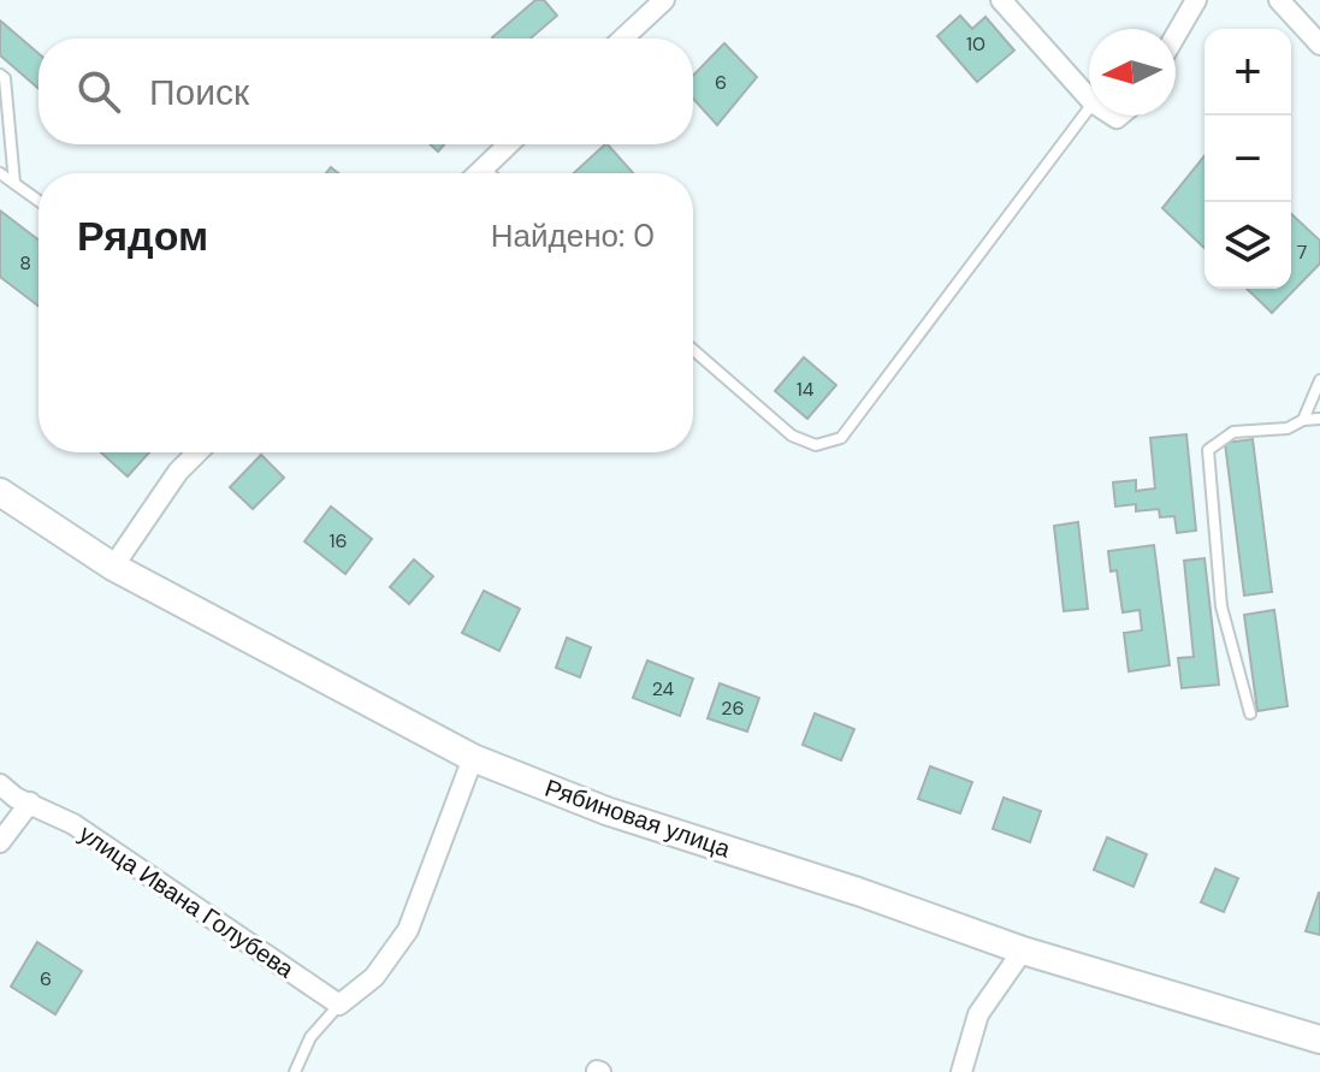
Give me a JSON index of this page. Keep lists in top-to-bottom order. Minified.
{"streets":{"main road":["Рябиновая улица"],"street":["улица Ивана Голубева"]},"house_numbers":["10","6","7","8","14","16","24","26","6"],"north":"left","page":{"map_buttons":["+","−"],"search":"Поиск","heading":["Рядом","Найдено: 0"]}}
